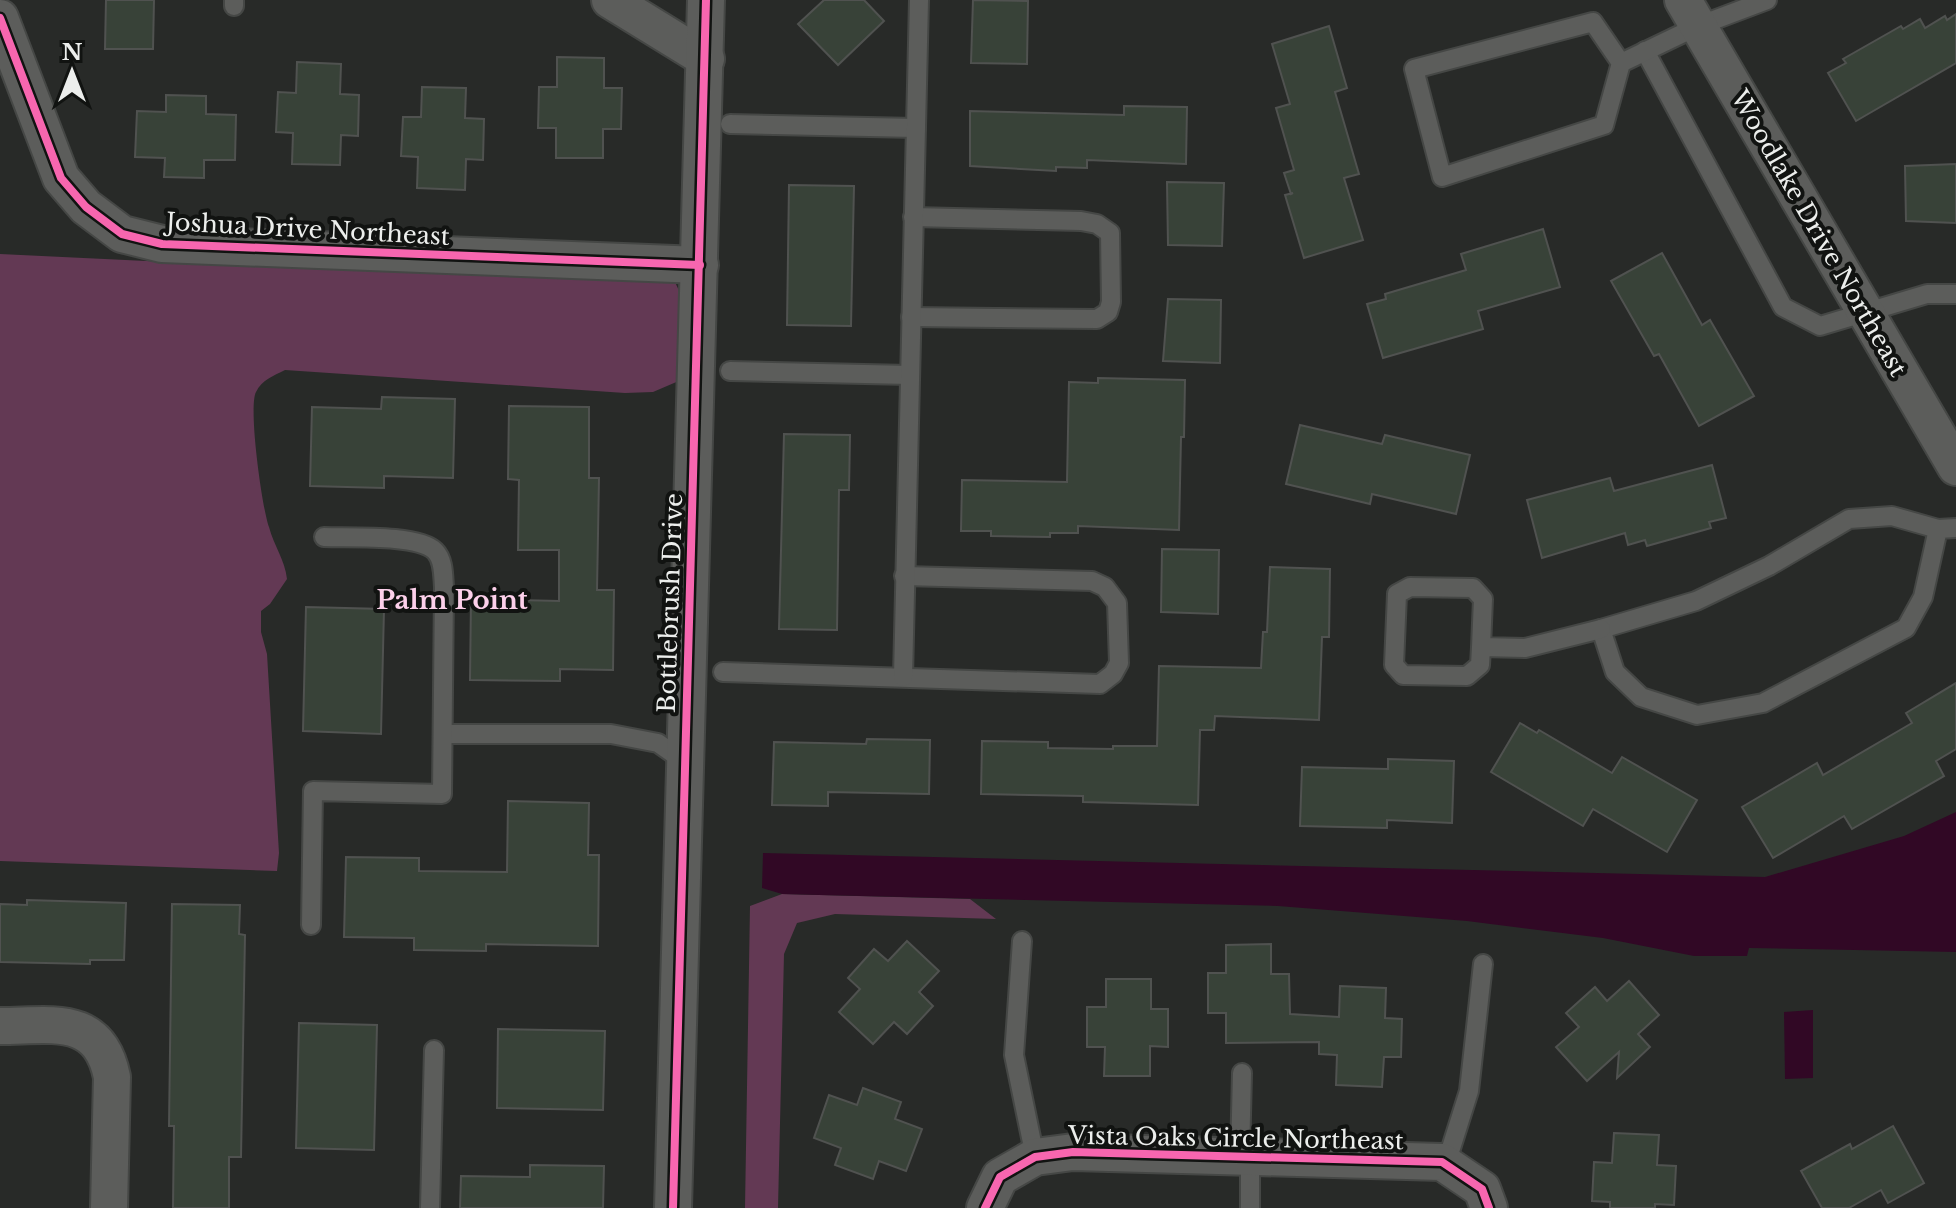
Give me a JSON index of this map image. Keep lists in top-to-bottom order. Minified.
{"streets":{"street":["Joshua Drive Northeast","Woodlake Drive Northeast","Bottlebrush Drive","Vista Oaks Circle Northeast"]},"crossings":[["Joshua Drive Northeast","Bottlebrush Drive"]],"districts":["Palm Point"],"north":"top"}
